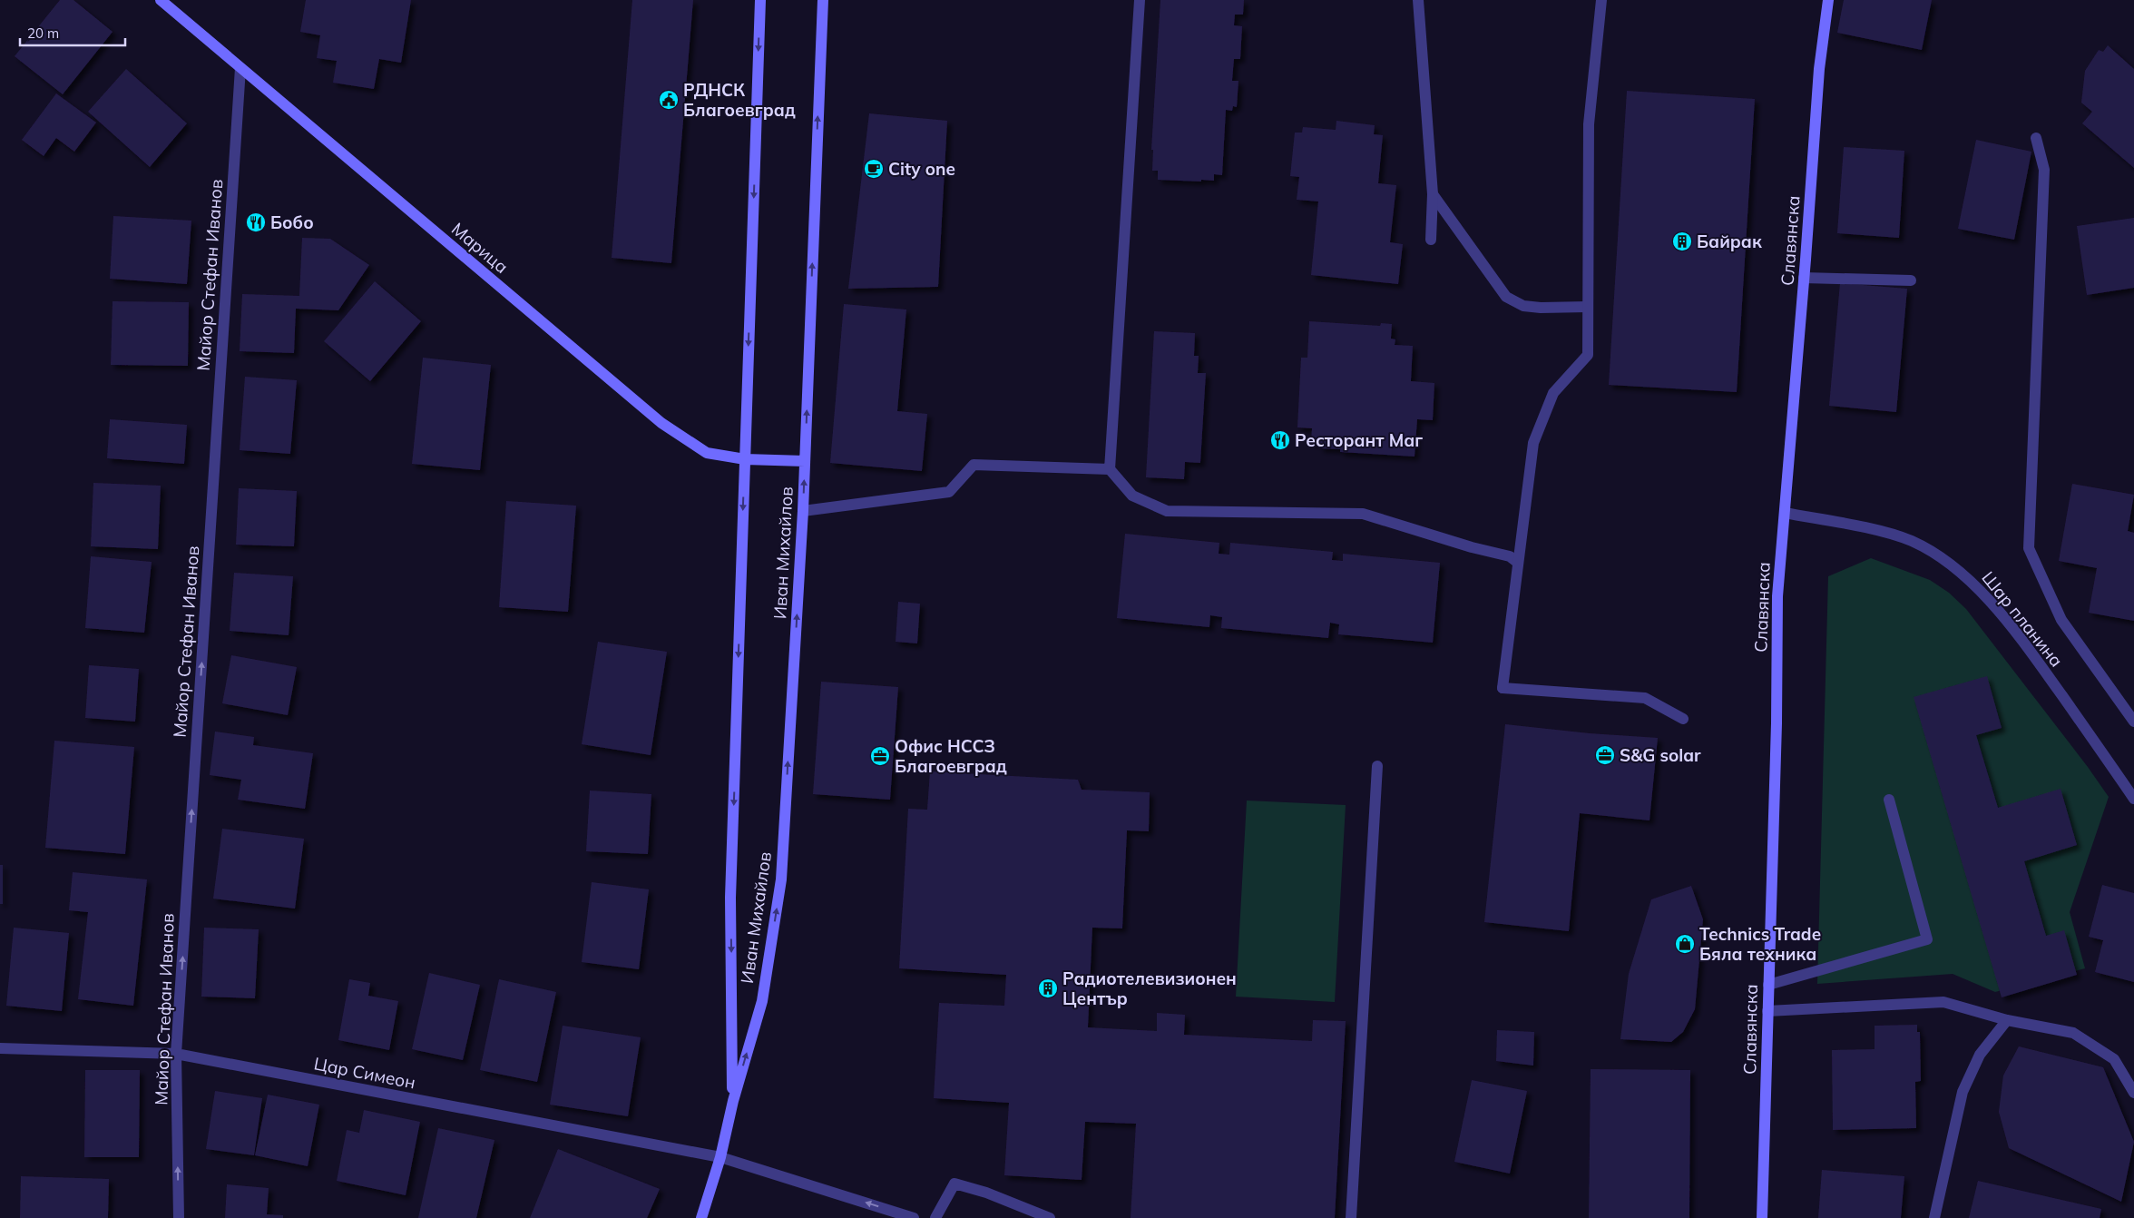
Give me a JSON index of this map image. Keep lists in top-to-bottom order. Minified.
{"streets":{"street":["Славянска","Марица","Майор Стефан Иванов","Иван Михайлов","Шар планина","Цар Симеон"]},"crossings":[["Славянска","Шар планина"],["Марица","Майор Стефан Иванов"],["Марица","Иван Михайлов"],["Майор Стефан Иванов","Цар Симеон"],["Иван Михайлов","Цар Симеон"]],"one_way":["Майор Стефан Иванов"],"places":{"public building":["РДНСК Благоевград"],"cafe":["City one"],"restaurant":["Бобо","Ресторант Маг"],"building":["Байрак","Радиотелевизионен Център"],"office":["S&G solar","Офис НССЗ Благоевград"],"shop":["Technics Trade Бяла техника"]},"scale_bar":"20 m"}
